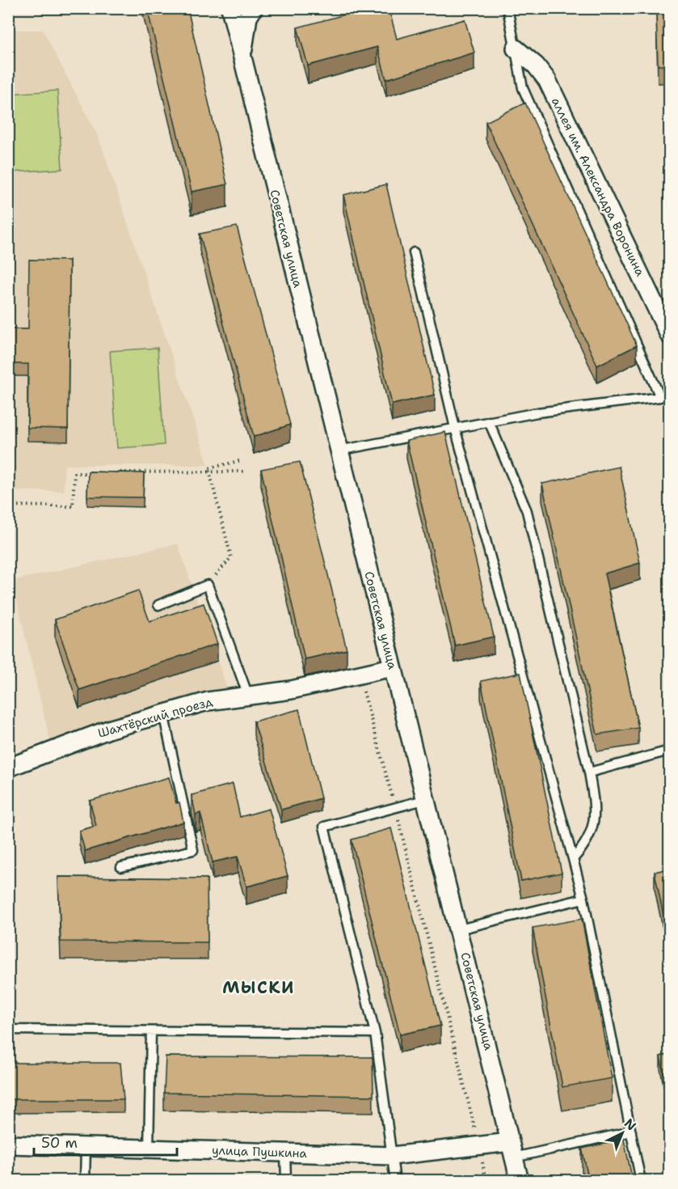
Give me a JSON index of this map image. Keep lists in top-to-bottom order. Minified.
{"streets":{"street":["аллея им. Александра Воронина","Советская улица","Шахтёрский проезд","улица Пушкина"]},"crossings":[["Советская улица","Шахтёрский проезд"],["Советская улица","улица Пушкина"]],"districts":["МЫСКИ"],"scale_bar":"50 m","north":"top right"}
